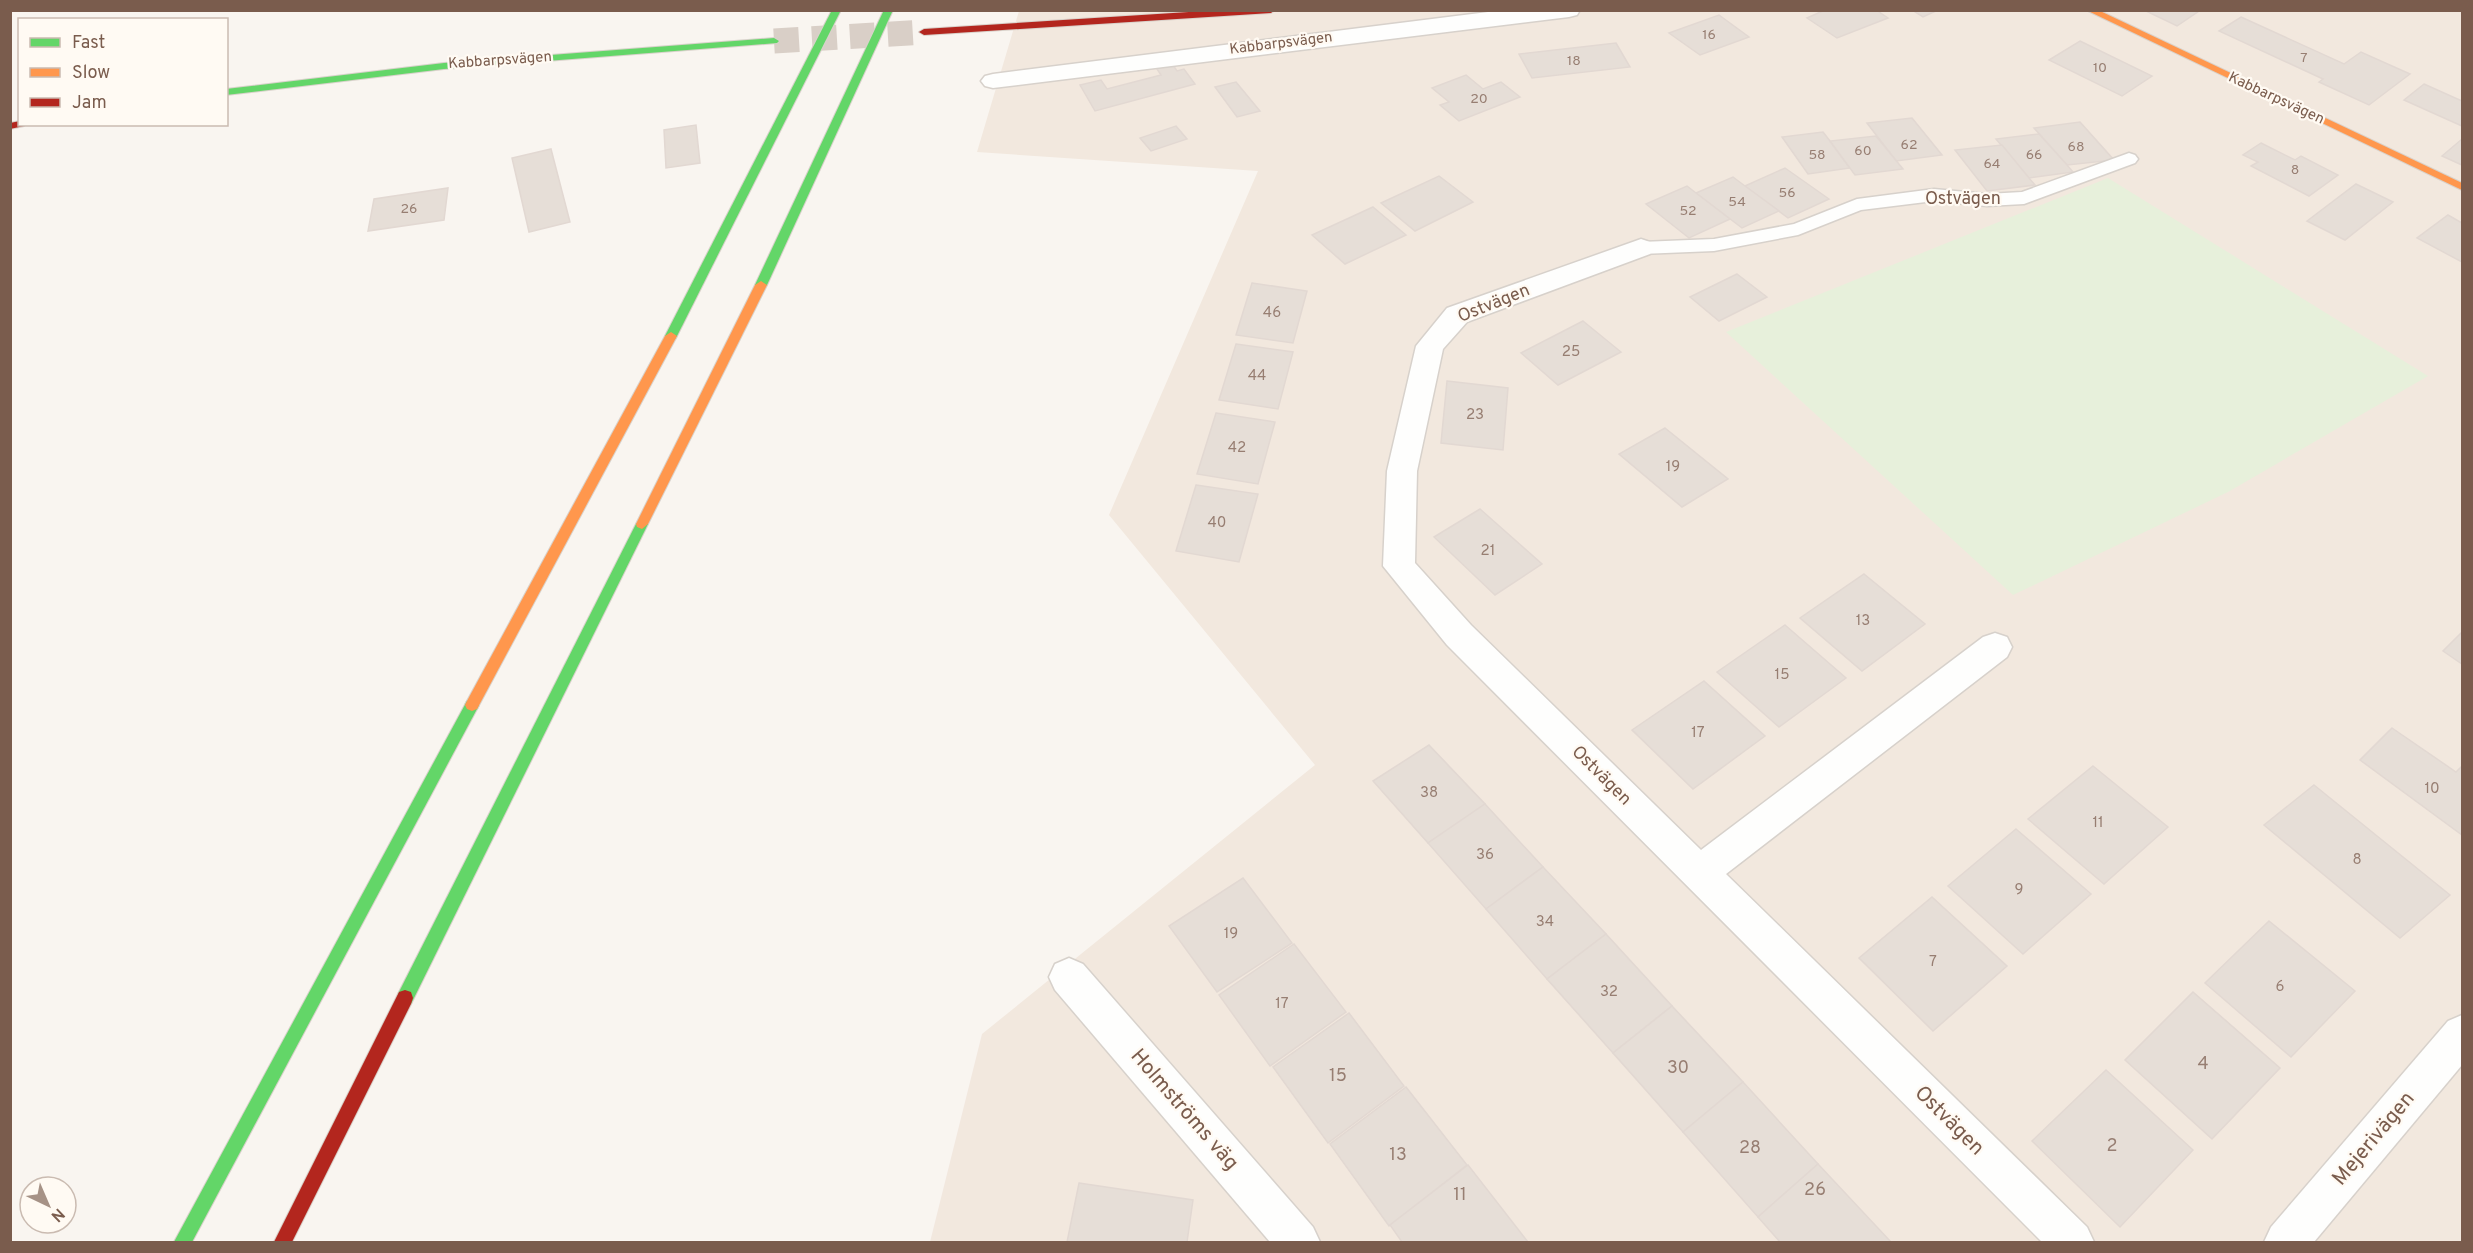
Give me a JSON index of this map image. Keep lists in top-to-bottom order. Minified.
{"streets":{"main road":["Kabbarpsvägen"],"street":["Ostvägen","Holmströms väg","Mejerivägen"]},"house_numbers":["16","7","18","10","20","62","68","60","58","66","64","8","56","54","26","52","46","25","44","23","42","19","40","21","13","15","17","10","38","11","36","8","9","34","19","7","6","32","17","4","30","15","2","28","13","26","11"],"legend":["Fast","Slow","Jam"],"north":"bottom right"}
